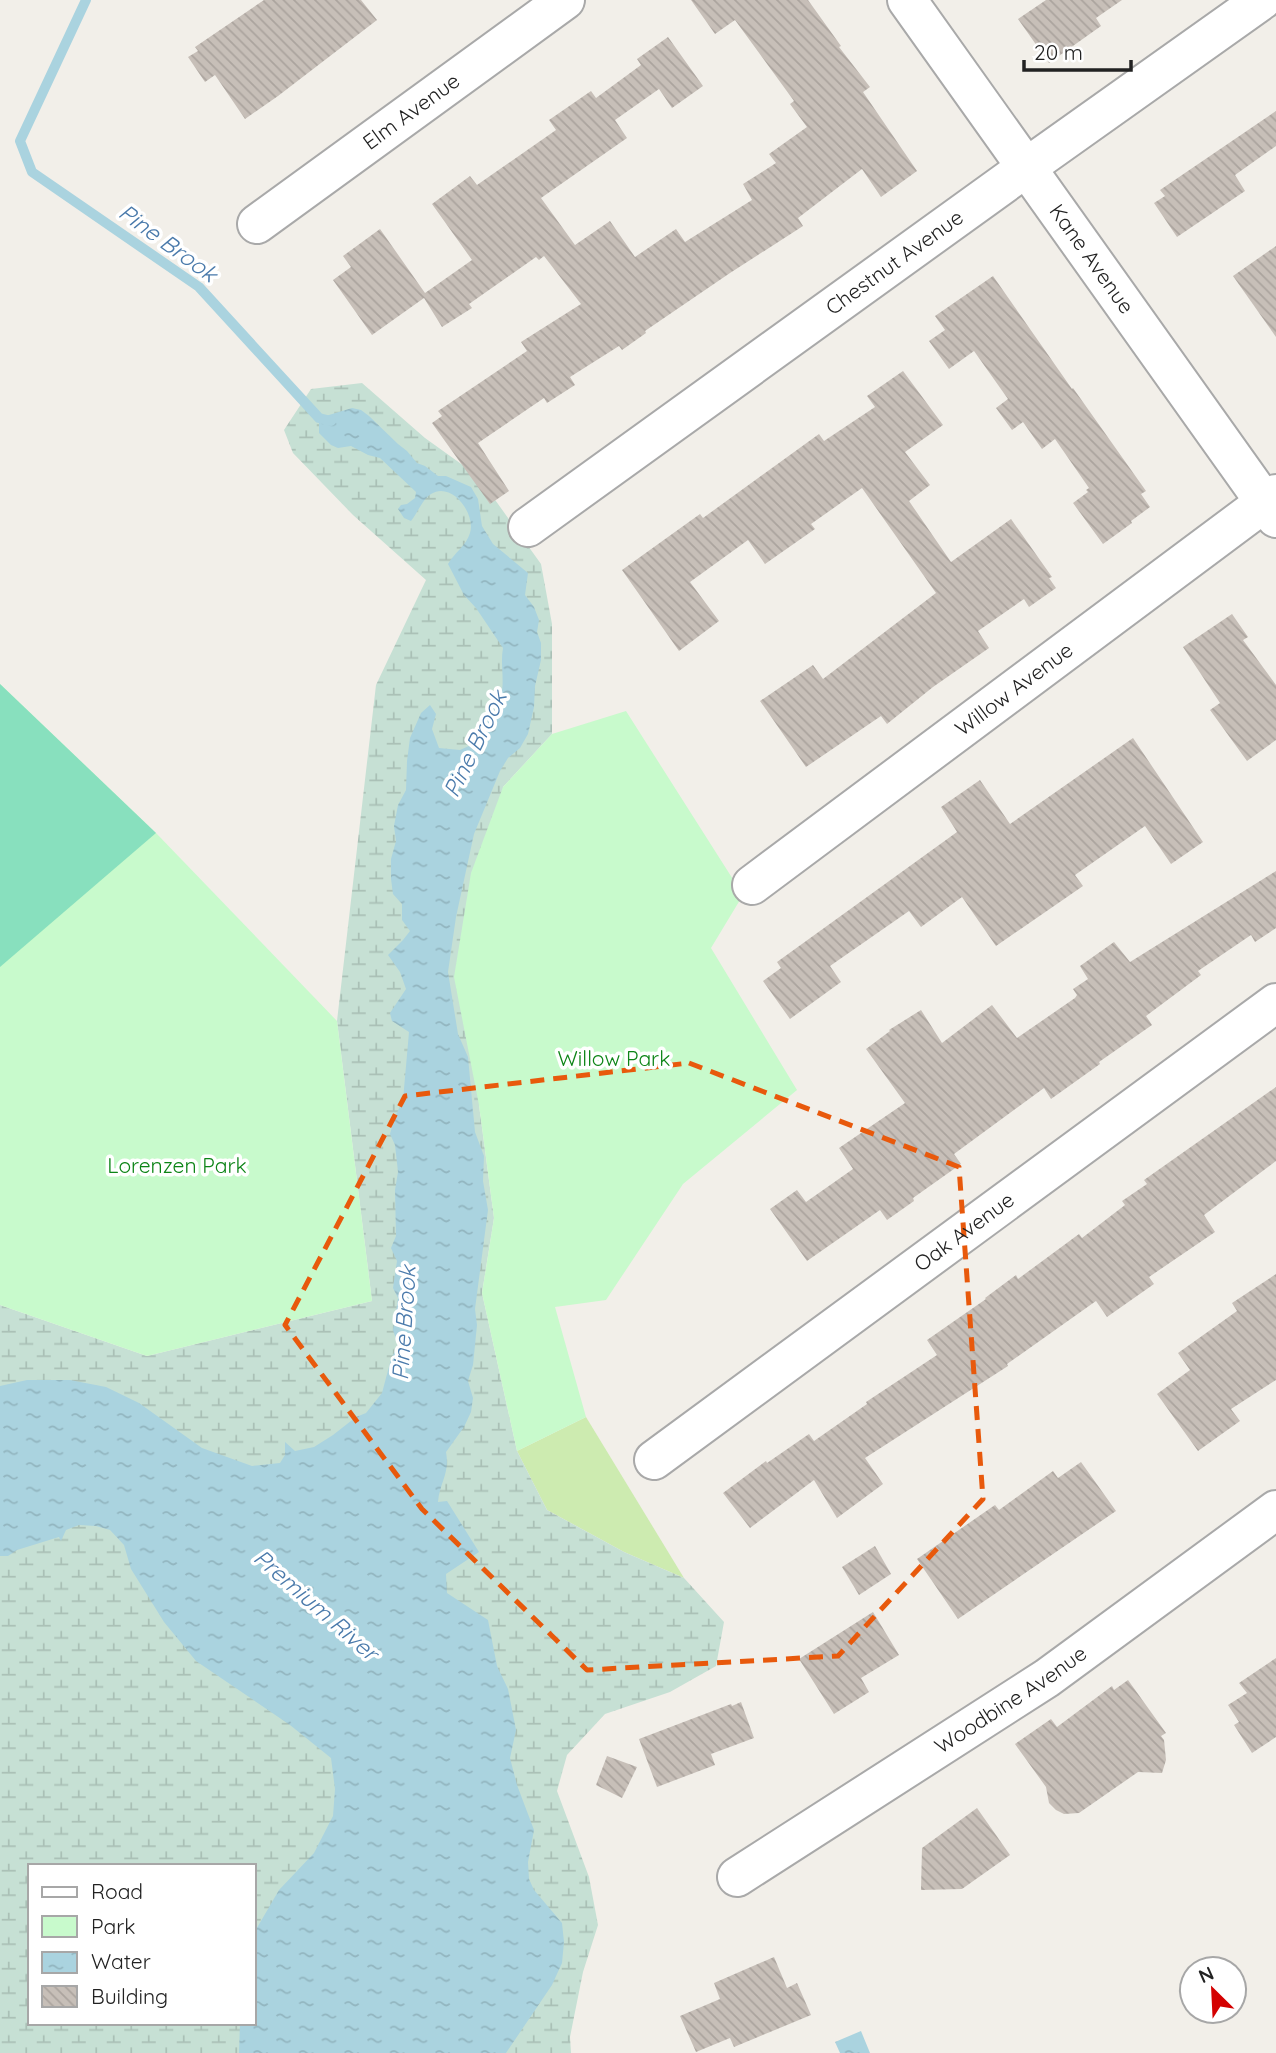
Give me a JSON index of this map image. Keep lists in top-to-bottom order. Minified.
{"streets":{"street":["Elm Avenue","Kane Avenue","Chestnut Avenue","Willow Avenue","Oak Avenue","Woodbine Avenue"]},"crossings":[["Kane Avenue","Chestnut Avenue"],["Kane Avenue","Willow Avenue"]],"water":["Pine Brook","Premium River"],"parks":["Willow Park","Lorenzen Park"],"legend":["Road","Park","Water","Building"],"scale_bar":"20 m","north":"top left"}
